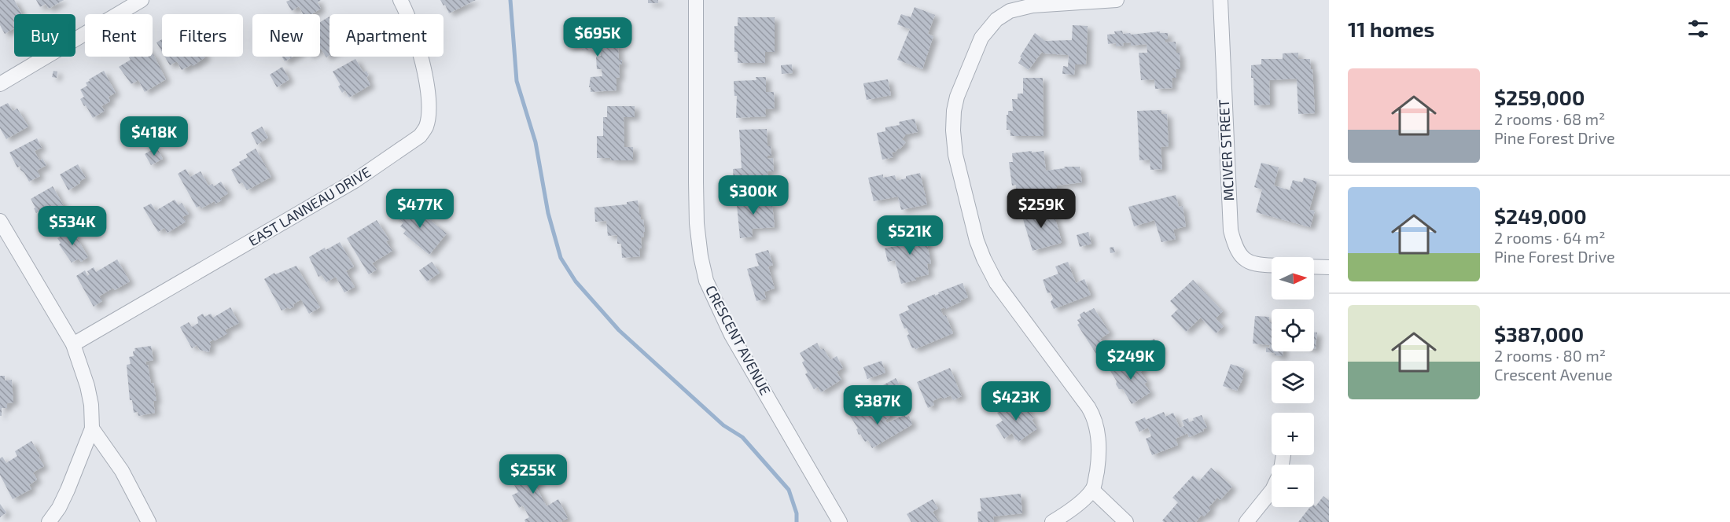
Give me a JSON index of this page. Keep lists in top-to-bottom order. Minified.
{"streets":{"street":["MCIVER STREET","EAST LANNEAU DRIVE","CRESCENT AVENUE"]},"north":"right","page":{"heading":"11 homes","chip":["Buy","Rent","Filters","New","Apartment"],"price":["$695K","$418K","$300K","$477K","$259K","$534K","$521K","$249K","$423K","$387K","$255K"],"list":[{"name":"$259,000","note":"2 rooms · 68 m² · Pine Forest Drive"},{"name":"$249,000","note":"2 rooms · 64 m² · Pine Forest Drive"},{"name":"$387,000","note":"2 rooms · 80 m² · Crescent Avenue"}],"map_buttons":["+","−"]}}
